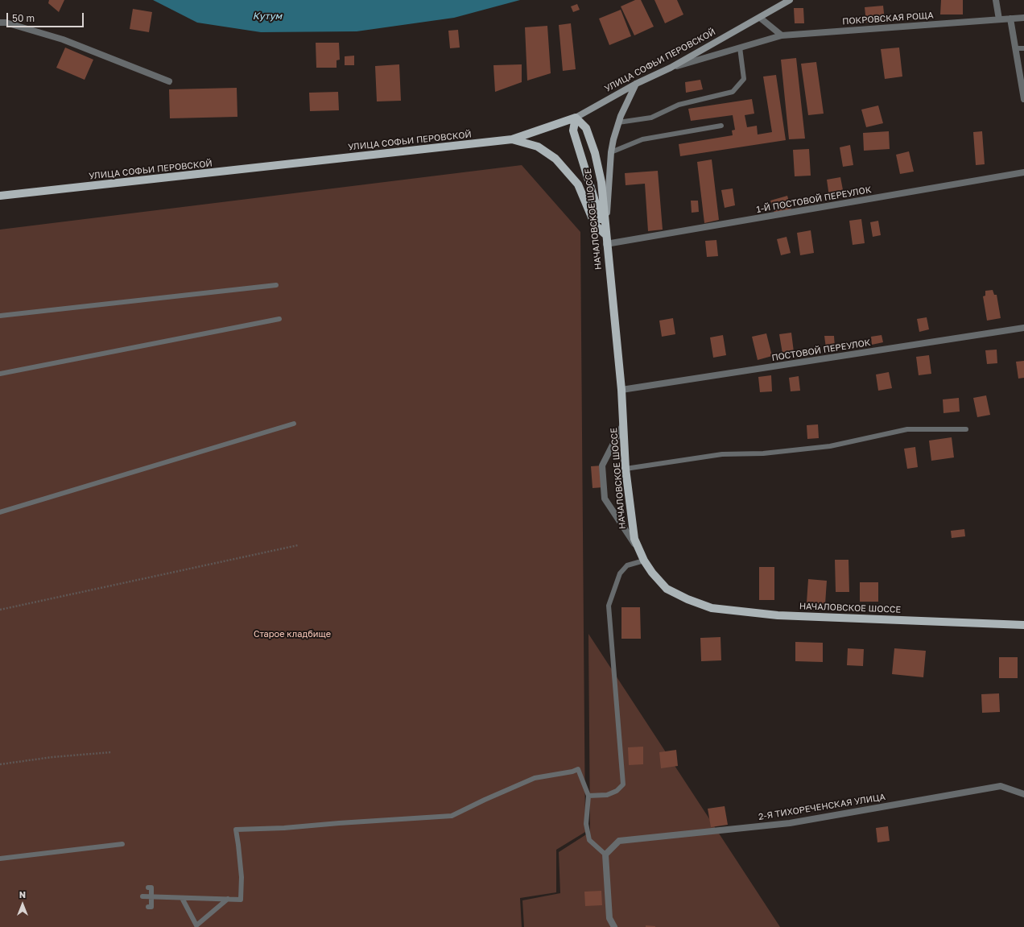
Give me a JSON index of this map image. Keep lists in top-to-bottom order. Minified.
{"streets":{"main road":["УЛИЦА СОФЬИ ПЕРОВСКОЙ","НАЧАЛОВСКОЕ ШОССЕ"],"street":["ПОКРОВСКАЯ РОЩА","1-Й ПОСТОВОЙ ПЕРЕУЛОК","ПОСТОВОЙ ПЕРЕУЛОК","2-Я ТИХОРЕЧЕНСКАЯ УЛИЦА"]},"crossings":[["ПОКРОВСКАЯ РОЩА","УЛИЦА СОФЬИ ПЕРОВСКОЙ"],["УЛИЦА СОФЬИ ПЕРОВСКОЙ","НАЧАЛОВСКОЕ ШОССЕ"],["1-Й ПОСТОВОЙ ПЕРЕУЛОК","НАЧАЛОВСКОЕ ШОССЕ"],["НАЧАЛОВСКОЕ ШОССЕ","ПОСТОВОЙ ПЕРЕУЛОК"]],"water":["Кутум"],"parks":["Старое кладбище"],"scale_bar":"50 m","north":"top"}
